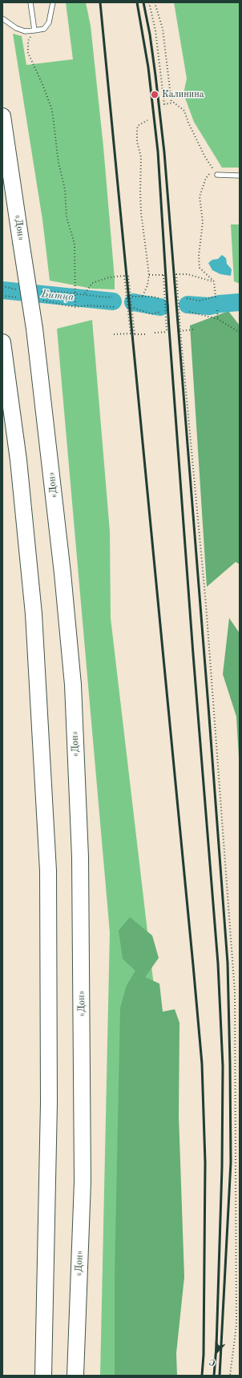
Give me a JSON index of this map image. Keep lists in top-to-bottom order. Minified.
{"streets":{"highway":["«Дон»"]},"water":["Битца"],"places":["Калинина"],"north":"bottom"}
